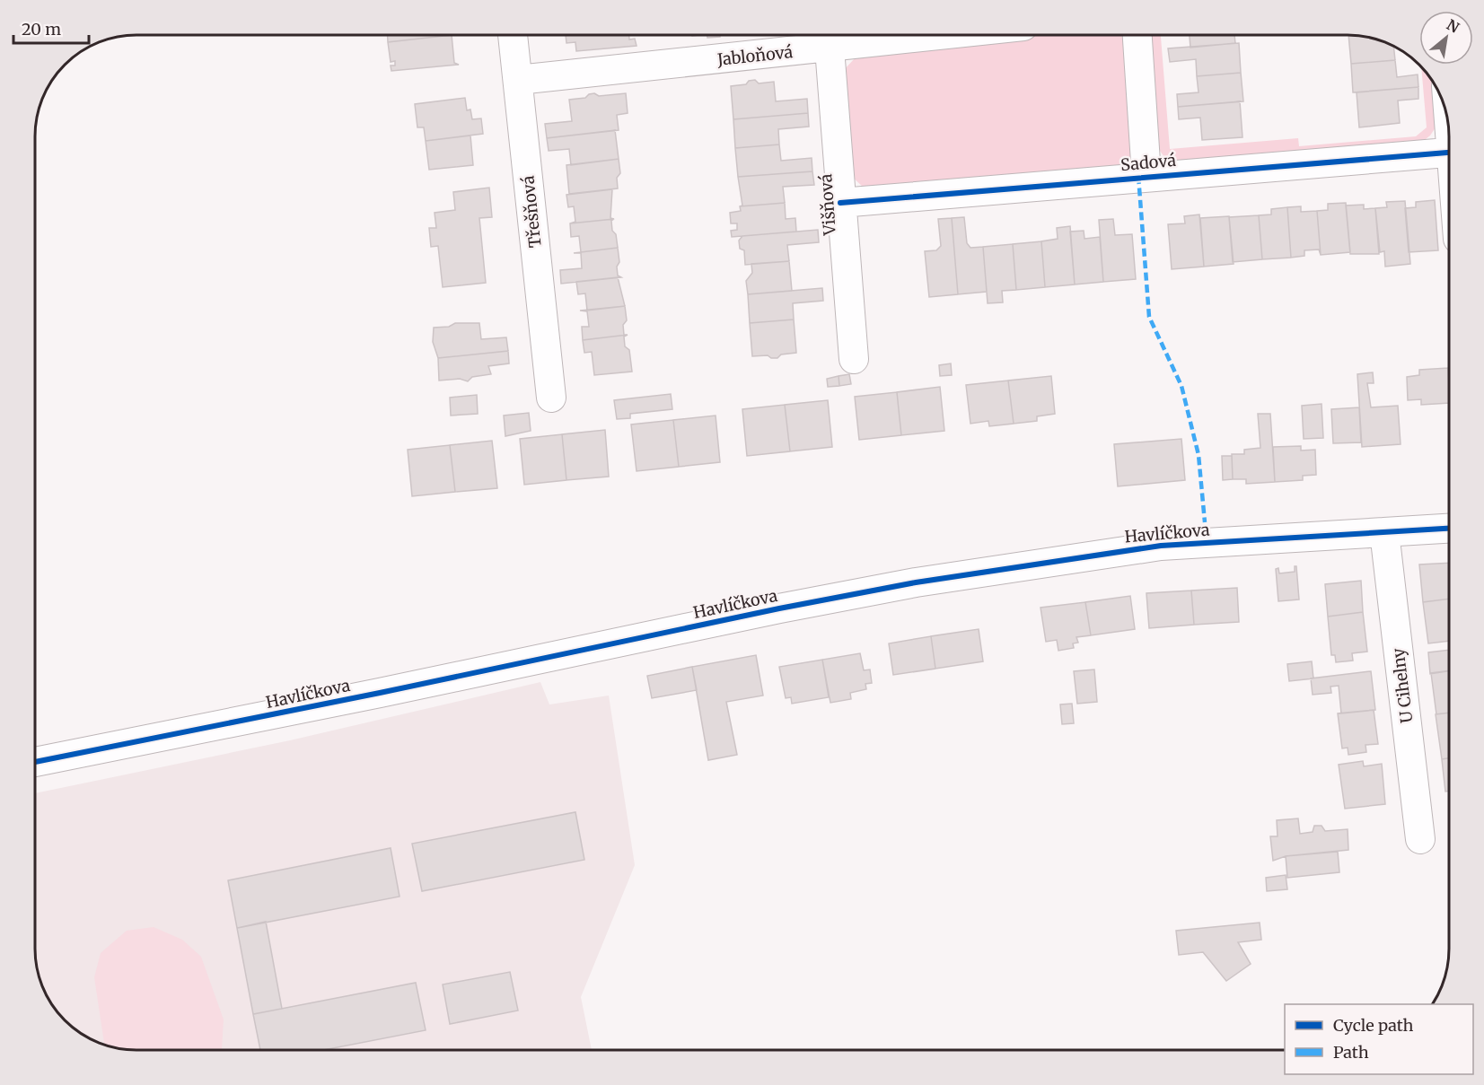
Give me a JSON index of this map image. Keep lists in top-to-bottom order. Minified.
{"streets":{"street":["Jabloňová","Sadová","Višňová","Třešňová","Havlíčkova","U Cihelny"]},"crossings":[["Jabloňová","Višňová"],["Jabloňová","Třešňová"],["Sadová","Višňová"],["Havlíčkova","U Cihelny"]],"legend":["Cycle path","Path"],"scale_bar":"20 m","north":"top right"}
